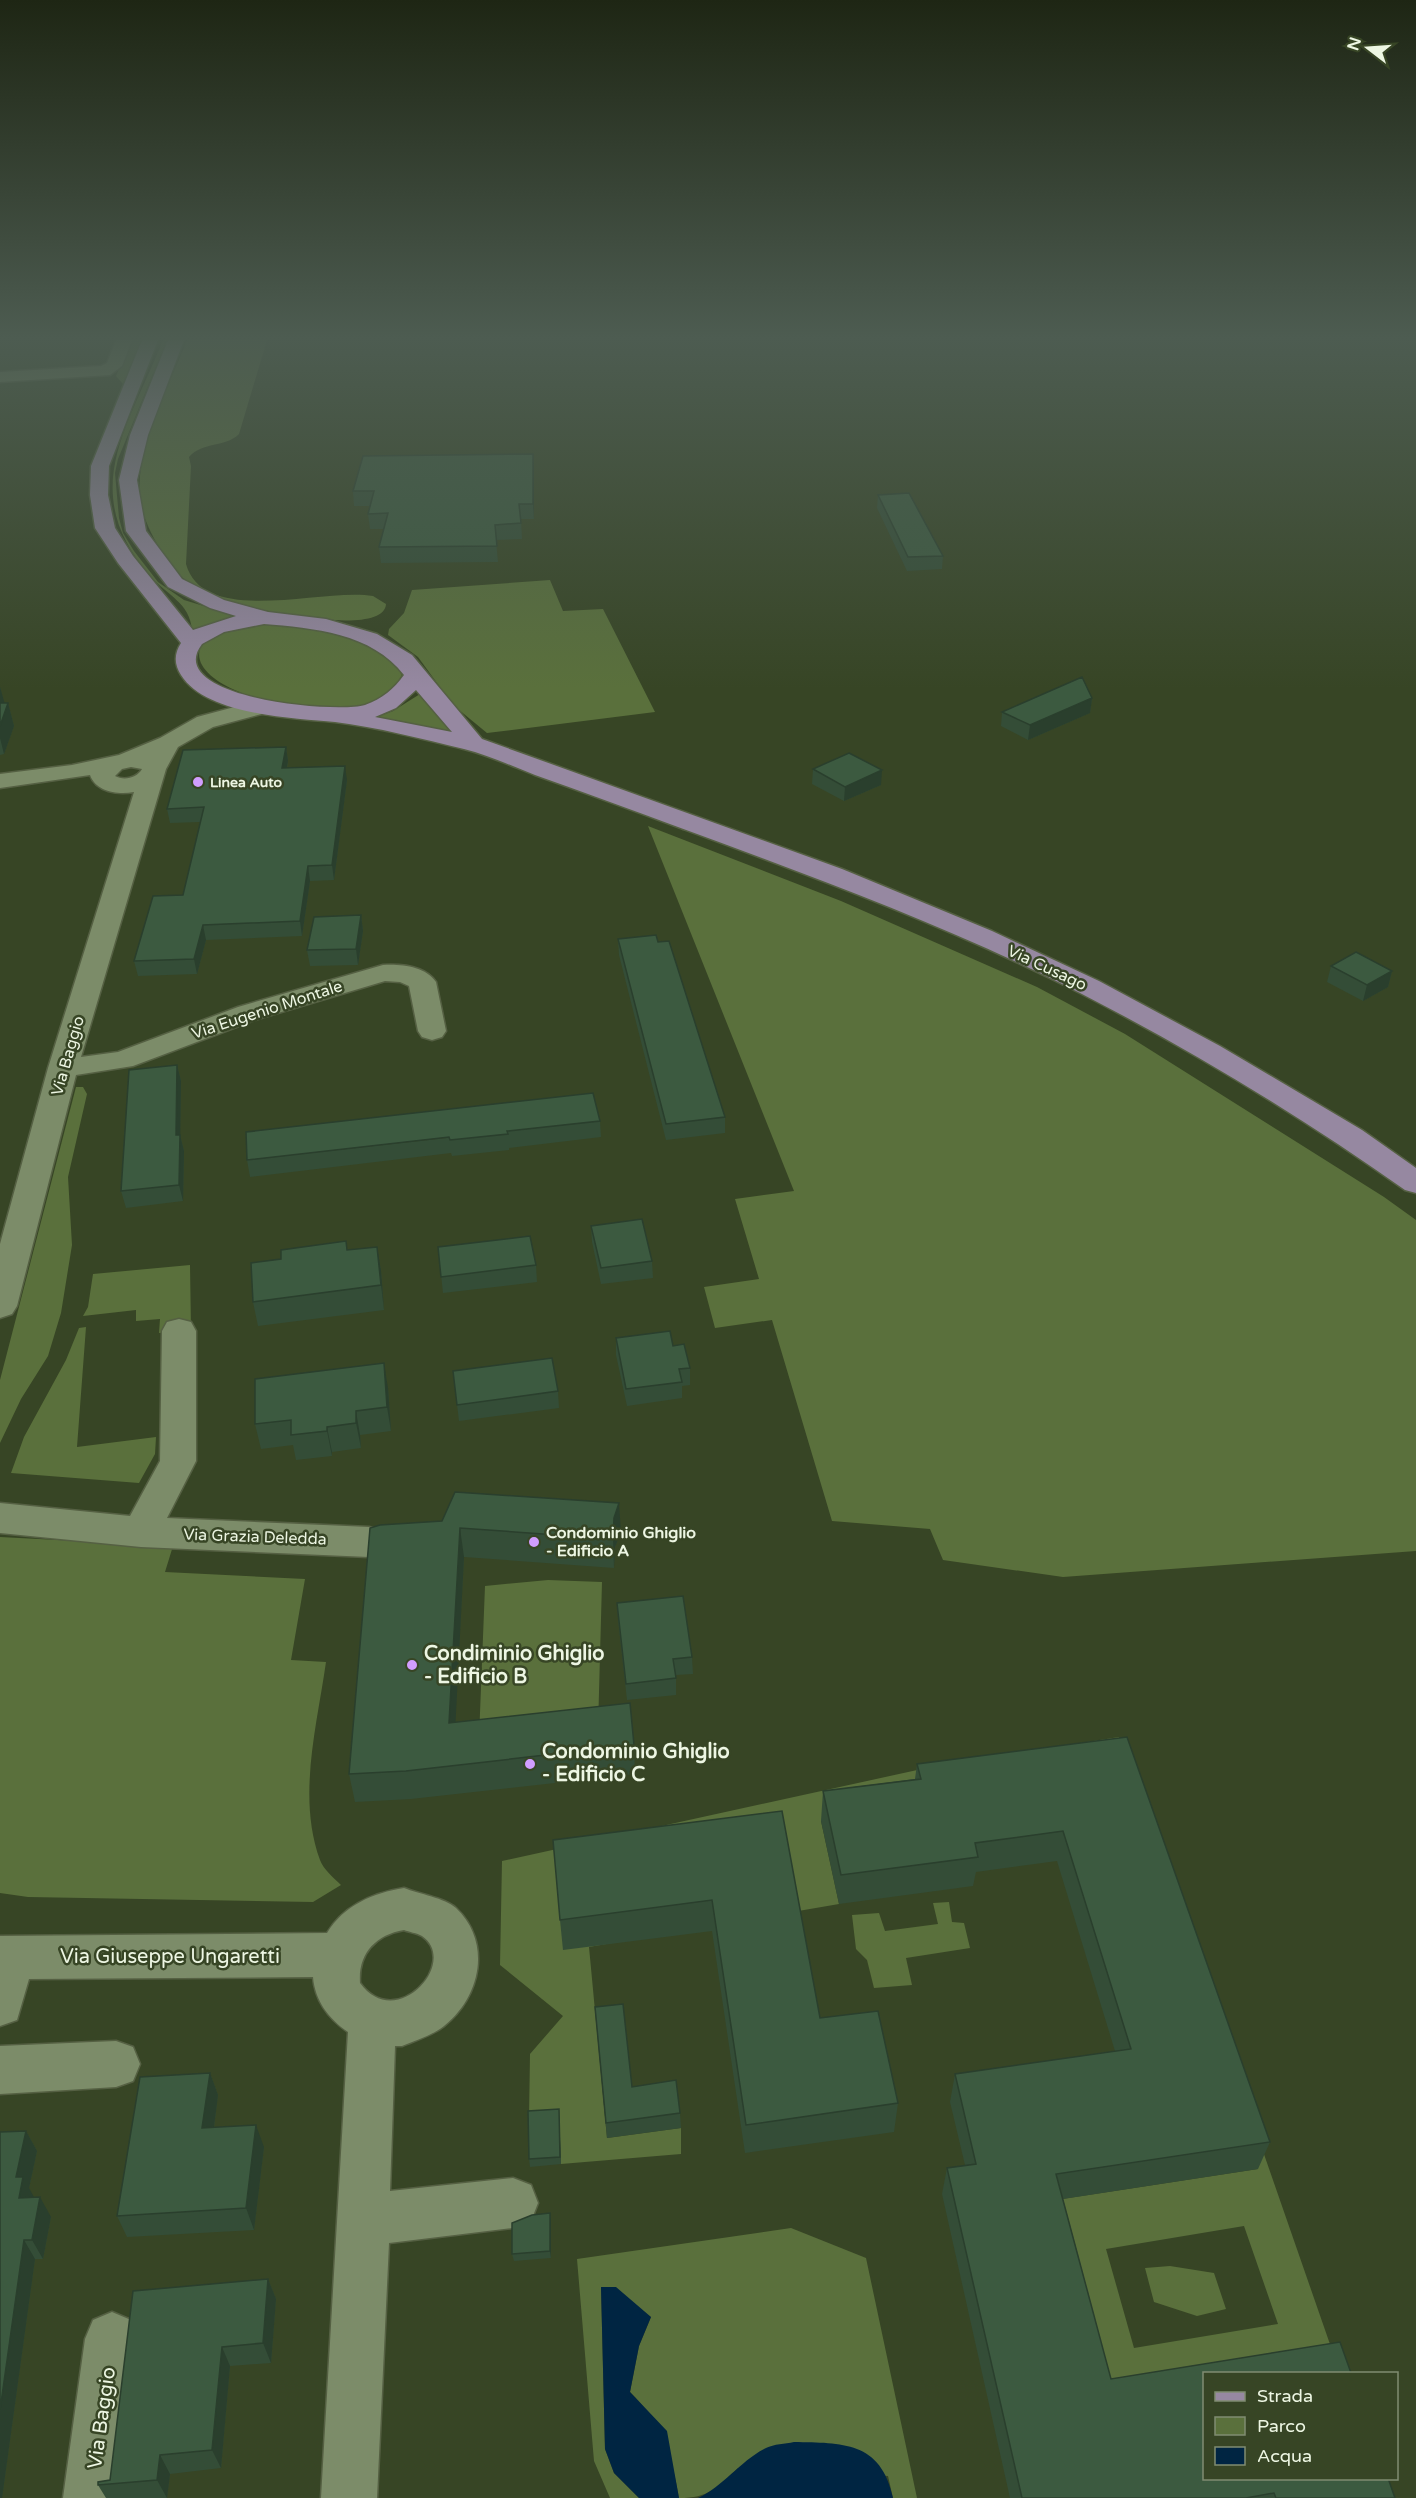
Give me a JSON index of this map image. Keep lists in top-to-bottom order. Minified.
{"streets":{"main road":["Via Cusago"],"street":["Via Eugenio Montale","Via Baggio","Via Grazia Deledda","Via Giuseppe Ungaretti"]},"crossings":[["Via Cusago","Via Baggio"],["Via Eugenio Montale","Via Baggio"]],"places":["Linea Auto","Condominio Ghiglio - Edificio A","Condiminio Ghiglio - Edificio B","Condominio Ghiglio - Edificio C"],"legend":["Strada","Parco","Acqua"],"north":"left"}
